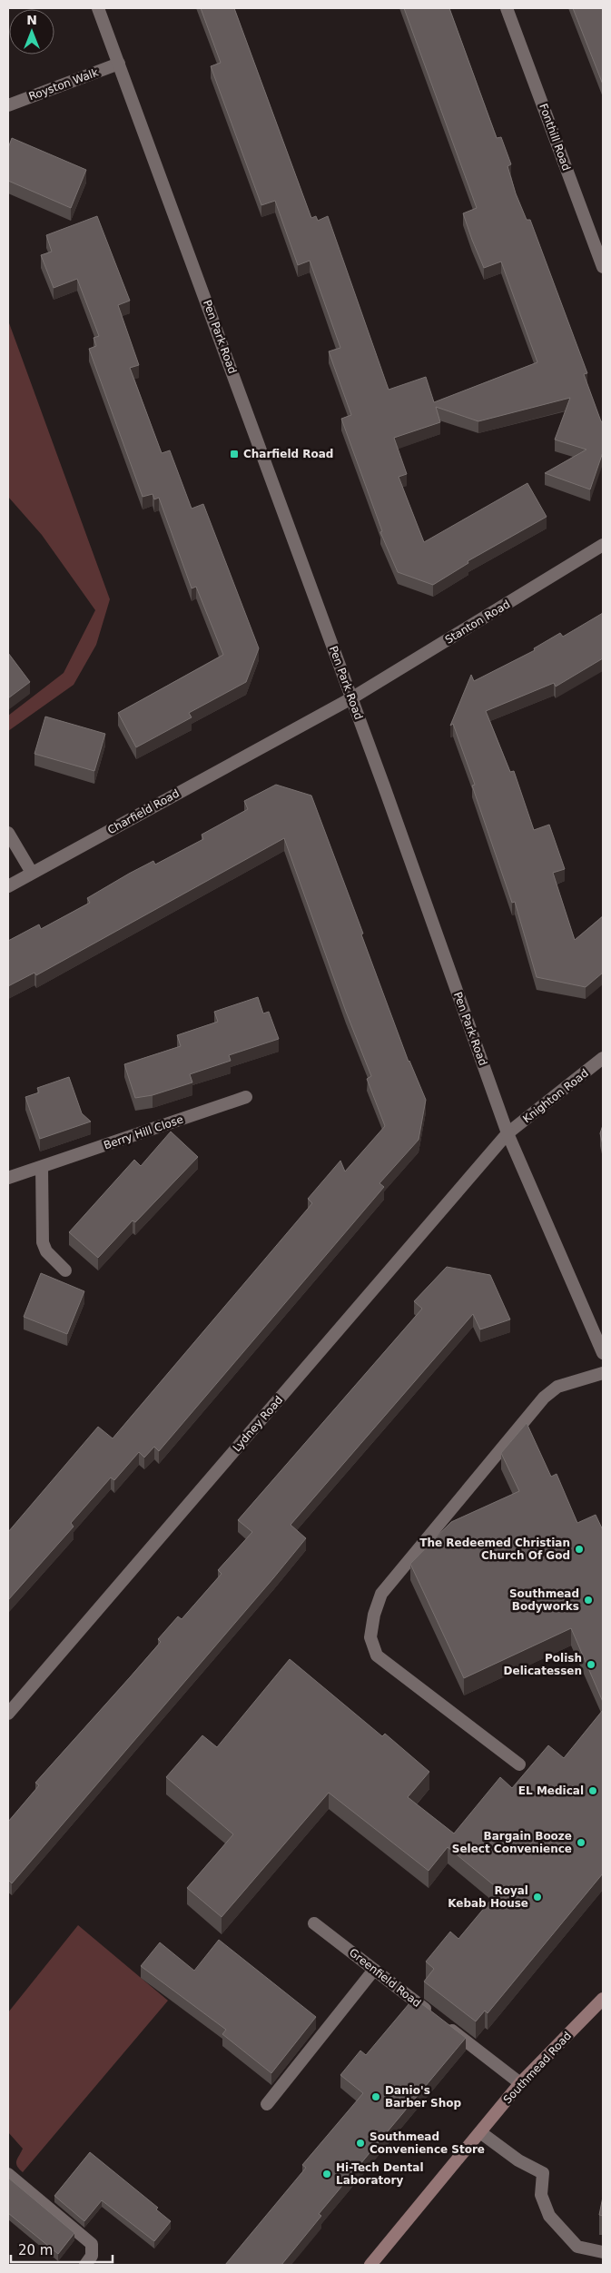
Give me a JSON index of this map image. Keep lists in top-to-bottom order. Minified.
{"streets":{"main road":["Southmead Road"],"street":["Royston Walk","Fonthill Road","Pen Park Road","Stanton Road","Charfield Road","Knighton Road","Berry Hill Close","Lydney Road","Greenfield Road"]},"crossings":[["Royston Walk","Pen Park Road"],["Pen Park Road","Stanton Road"],["Pen Park Road","Charfield Road"],["Pen Park Road","Knighton Road"],["Pen Park Road","Lydney Road"],["Stanton Road","Charfield Road"],["Knighton Road","Lydney Road"],["Greenfield Road","Southmead Road"]],"places":{"transit":["Charfield Road"],"other":["The Redeemed Christian Church Of God","Southmead Bodyworks","Polish Delicatessen","EL Medical","Bargain Booze Select Convenience","Royal Kebab House","Danio's Barber Shop","Southmead Convenience Store","Hi-Tech Dental Laboratory"]},"scale_bar":"20 m","north":"top"}
